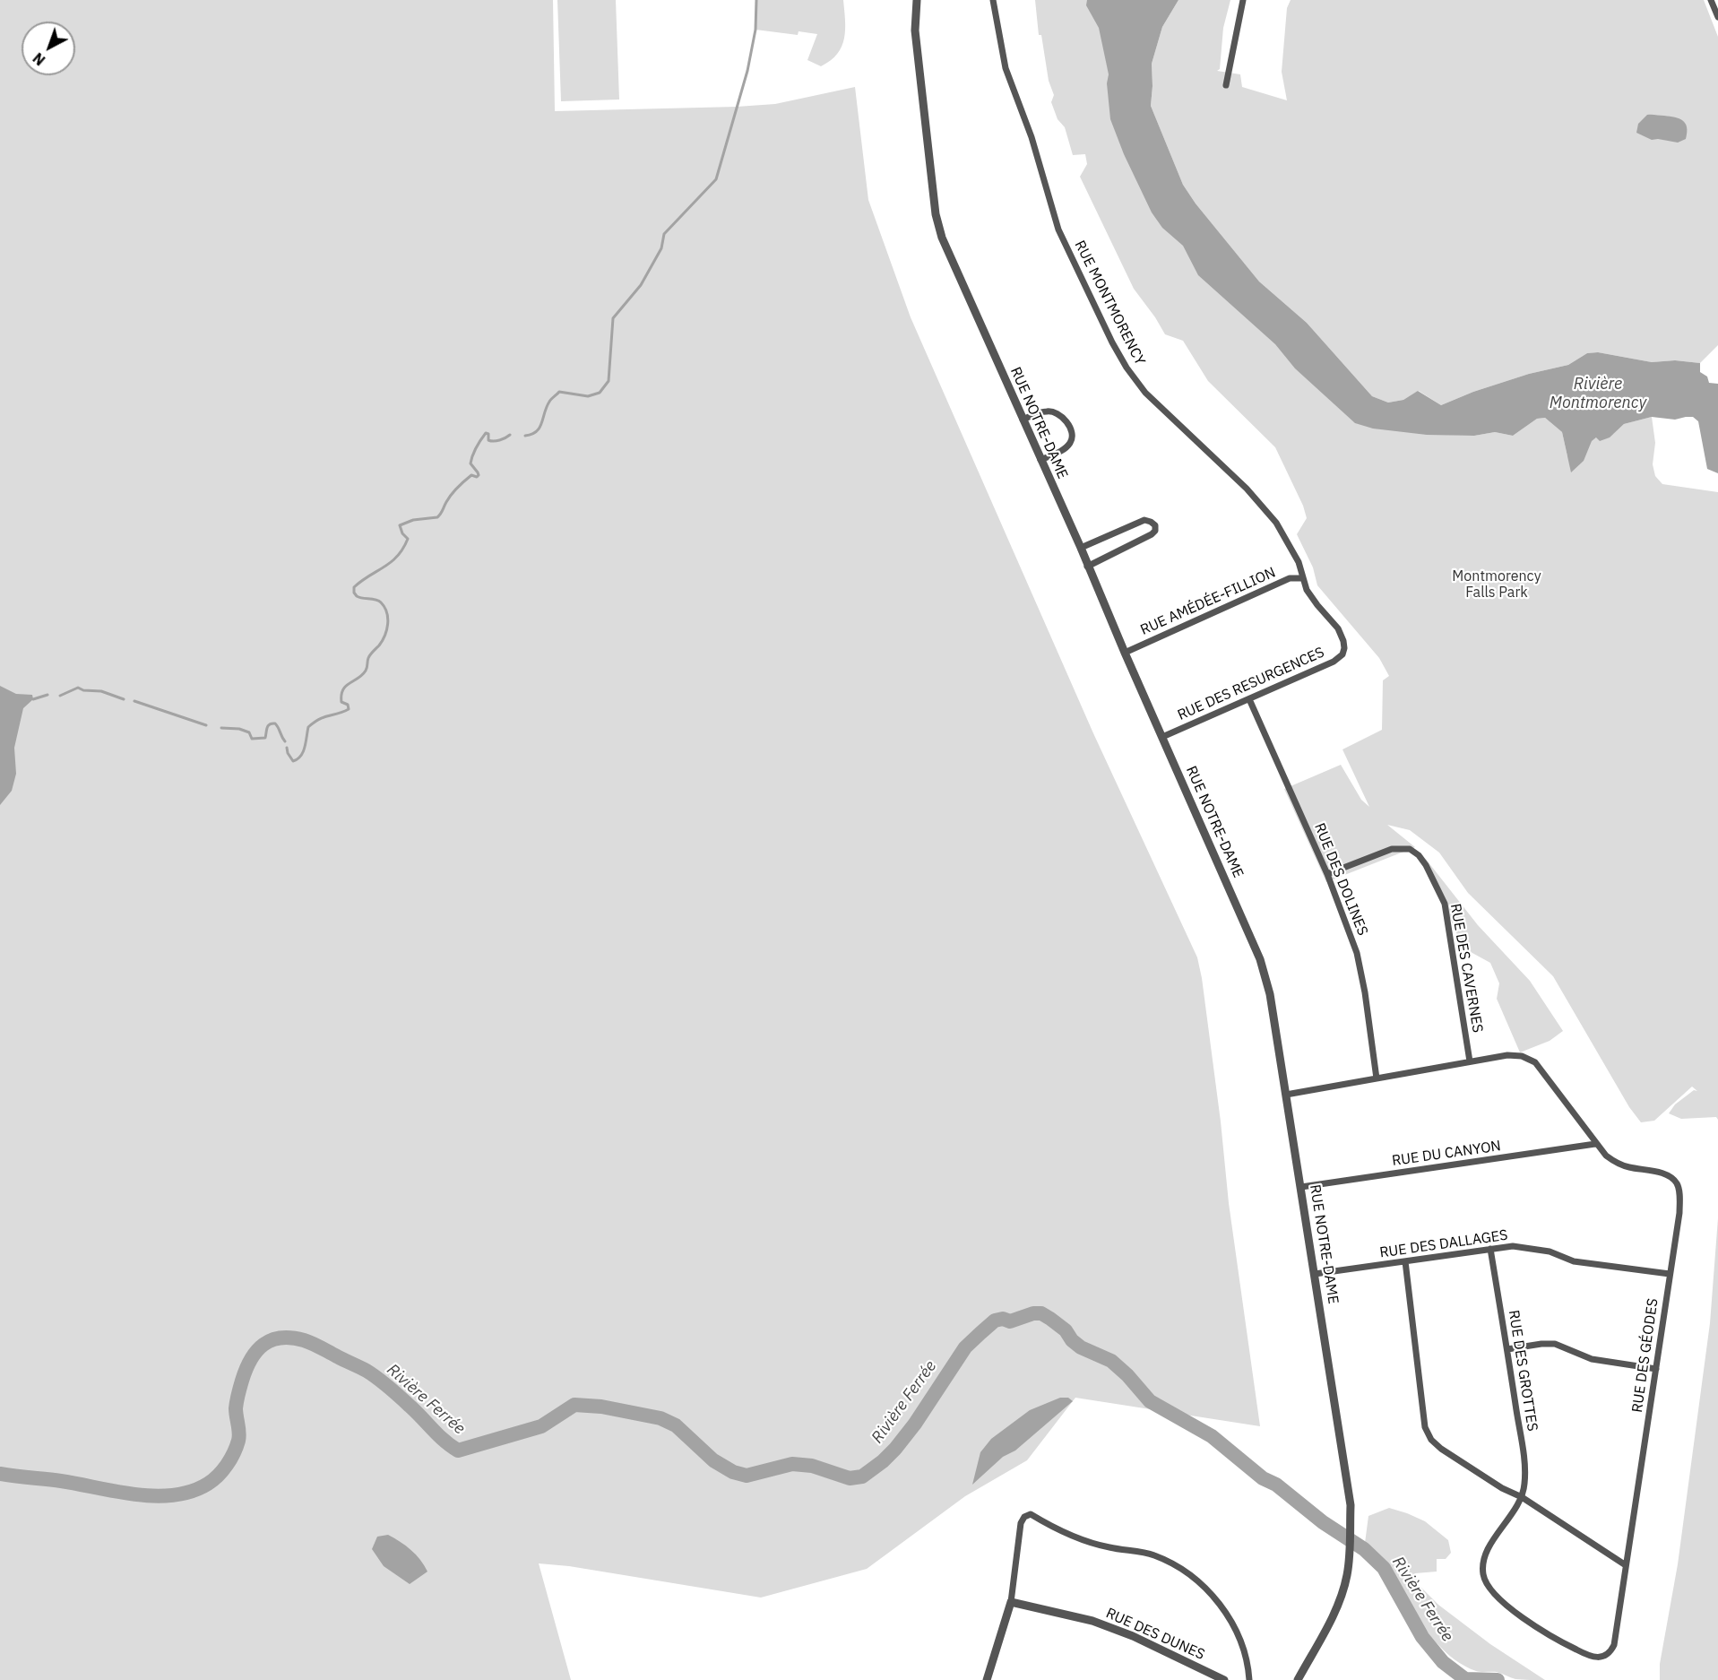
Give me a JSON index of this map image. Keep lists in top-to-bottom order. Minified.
{"streets":{"street":["RUE MONTMORENCY","RUE NOTRE-DAME","RUE AMÉDÉE-FILLION","RUE DES RESURGENCES","RUE DES DOLINES","RUE DES CAVERNES","RUE DU CANYON","RUE DES DALLAGES","RUE DES GÉODES","RUE DES GROTTES","RUE DES DUNES"]},"crossings":[["RUE MONTMORENCY","RUE AMÉDÉE-FILLION"],["RUE MONTMORENCY","RUE DES RESURGENCES"],["RUE NOTRE-DAME","RUE AMÉDÉE-FILLION"],["RUE NOTRE-DAME","RUE DES RESURGENCES"],["RUE NOTRE-DAME","RUE DU CANYON"],["RUE NOTRE-DAME","RUE DES DALLAGES"],["RUE NOTRE-DAME","RUE DES GÉODES"],["RUE DES RESURGENCES","RUE DES DOLINES"],["RUE DES DOLINES","RUE DES CAVERNES"],["RUE DES DOLINES","RUE DES GÉODES"],["RUE DES CAVERNES","RUE DES GÉODES"],["RUE DU CANYON","RUE DES GÉODES"],["RUE DES DALLAGES","RUE DES GÉODES"],["RUE DES DALLAGES","RUE DES GROTTES"],["RUE DES GÉODES","RUE DES GROTTES"]],"water":["Rivière Montmorency","Rivière Ferrée"],"parks":["Montmorency Falls Park"],"north":"bottom left"}
